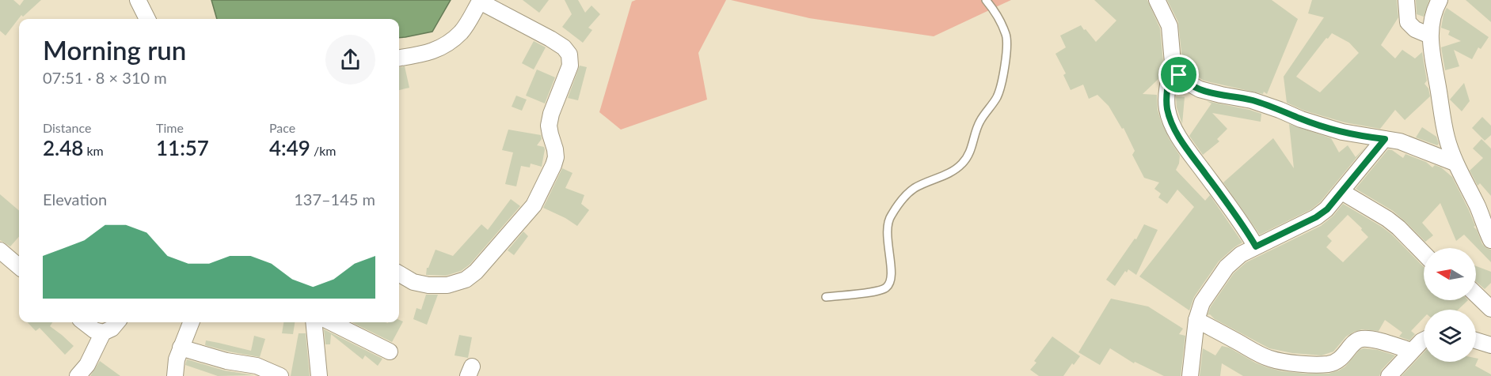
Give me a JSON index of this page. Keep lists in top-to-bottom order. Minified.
{"north":"left","page":{"heading":["Morning run","07:51 · 8 × 310 m"],"stats":[["Distance","2.48 km"],["Time","11:57"],["Pace","4:49 /km"]],"chart":["Elevation","137–145 m"]}}
